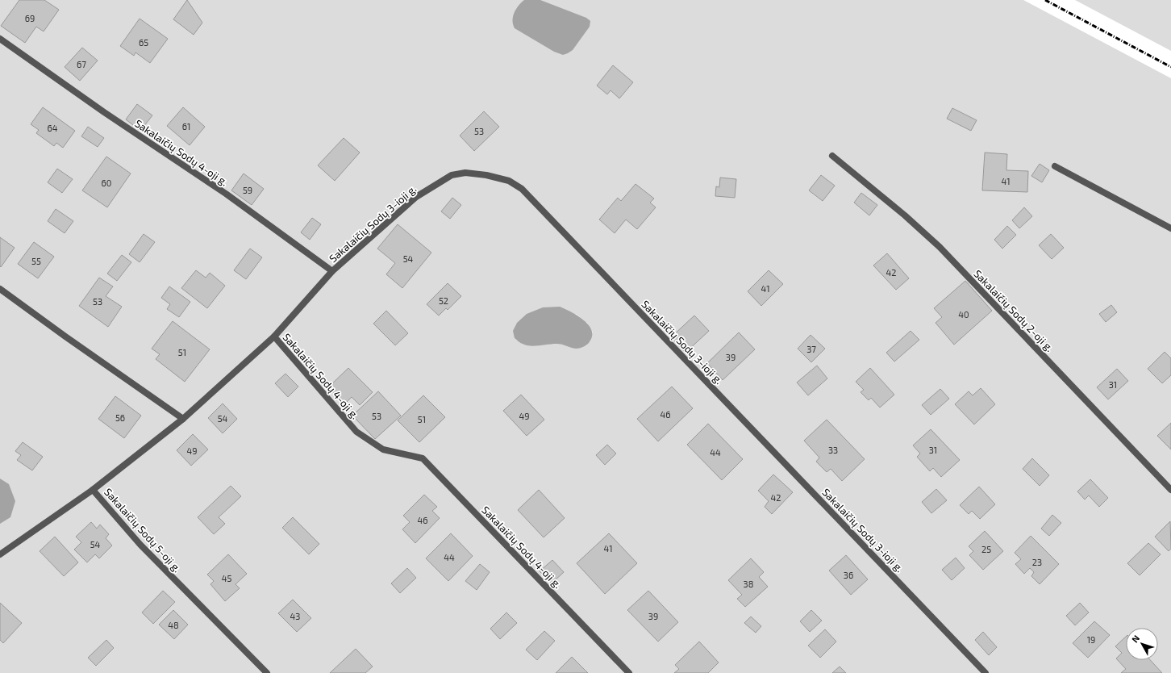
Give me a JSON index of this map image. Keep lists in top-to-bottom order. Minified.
{"streets":{"street":["Sakalaičių Sodų 4-oji g.","Sakalaičių Sodų 3-ioji g.","Sakalaičių Sodų 2-oji g.","Sakalaičių Sodų 5-oji g."]},"crossings":[["Sakalaičių Sodų 4-oji g.","Sakalaičių Sodų 3-ioji g."],["Sakalaičių Sodų 4-oji g.","Sakalaičių Sodų 5-oji g."]],"house_numbers":["69","65","67","61","64","53","41","60","59","54","55","42","41","52","53","40","37","51","39","31","46","53","49","56","54","51","33","31","49","44","42","46","54","41","25","44","23","36","45","38","43","39","48","19"],"north":"top left"}
